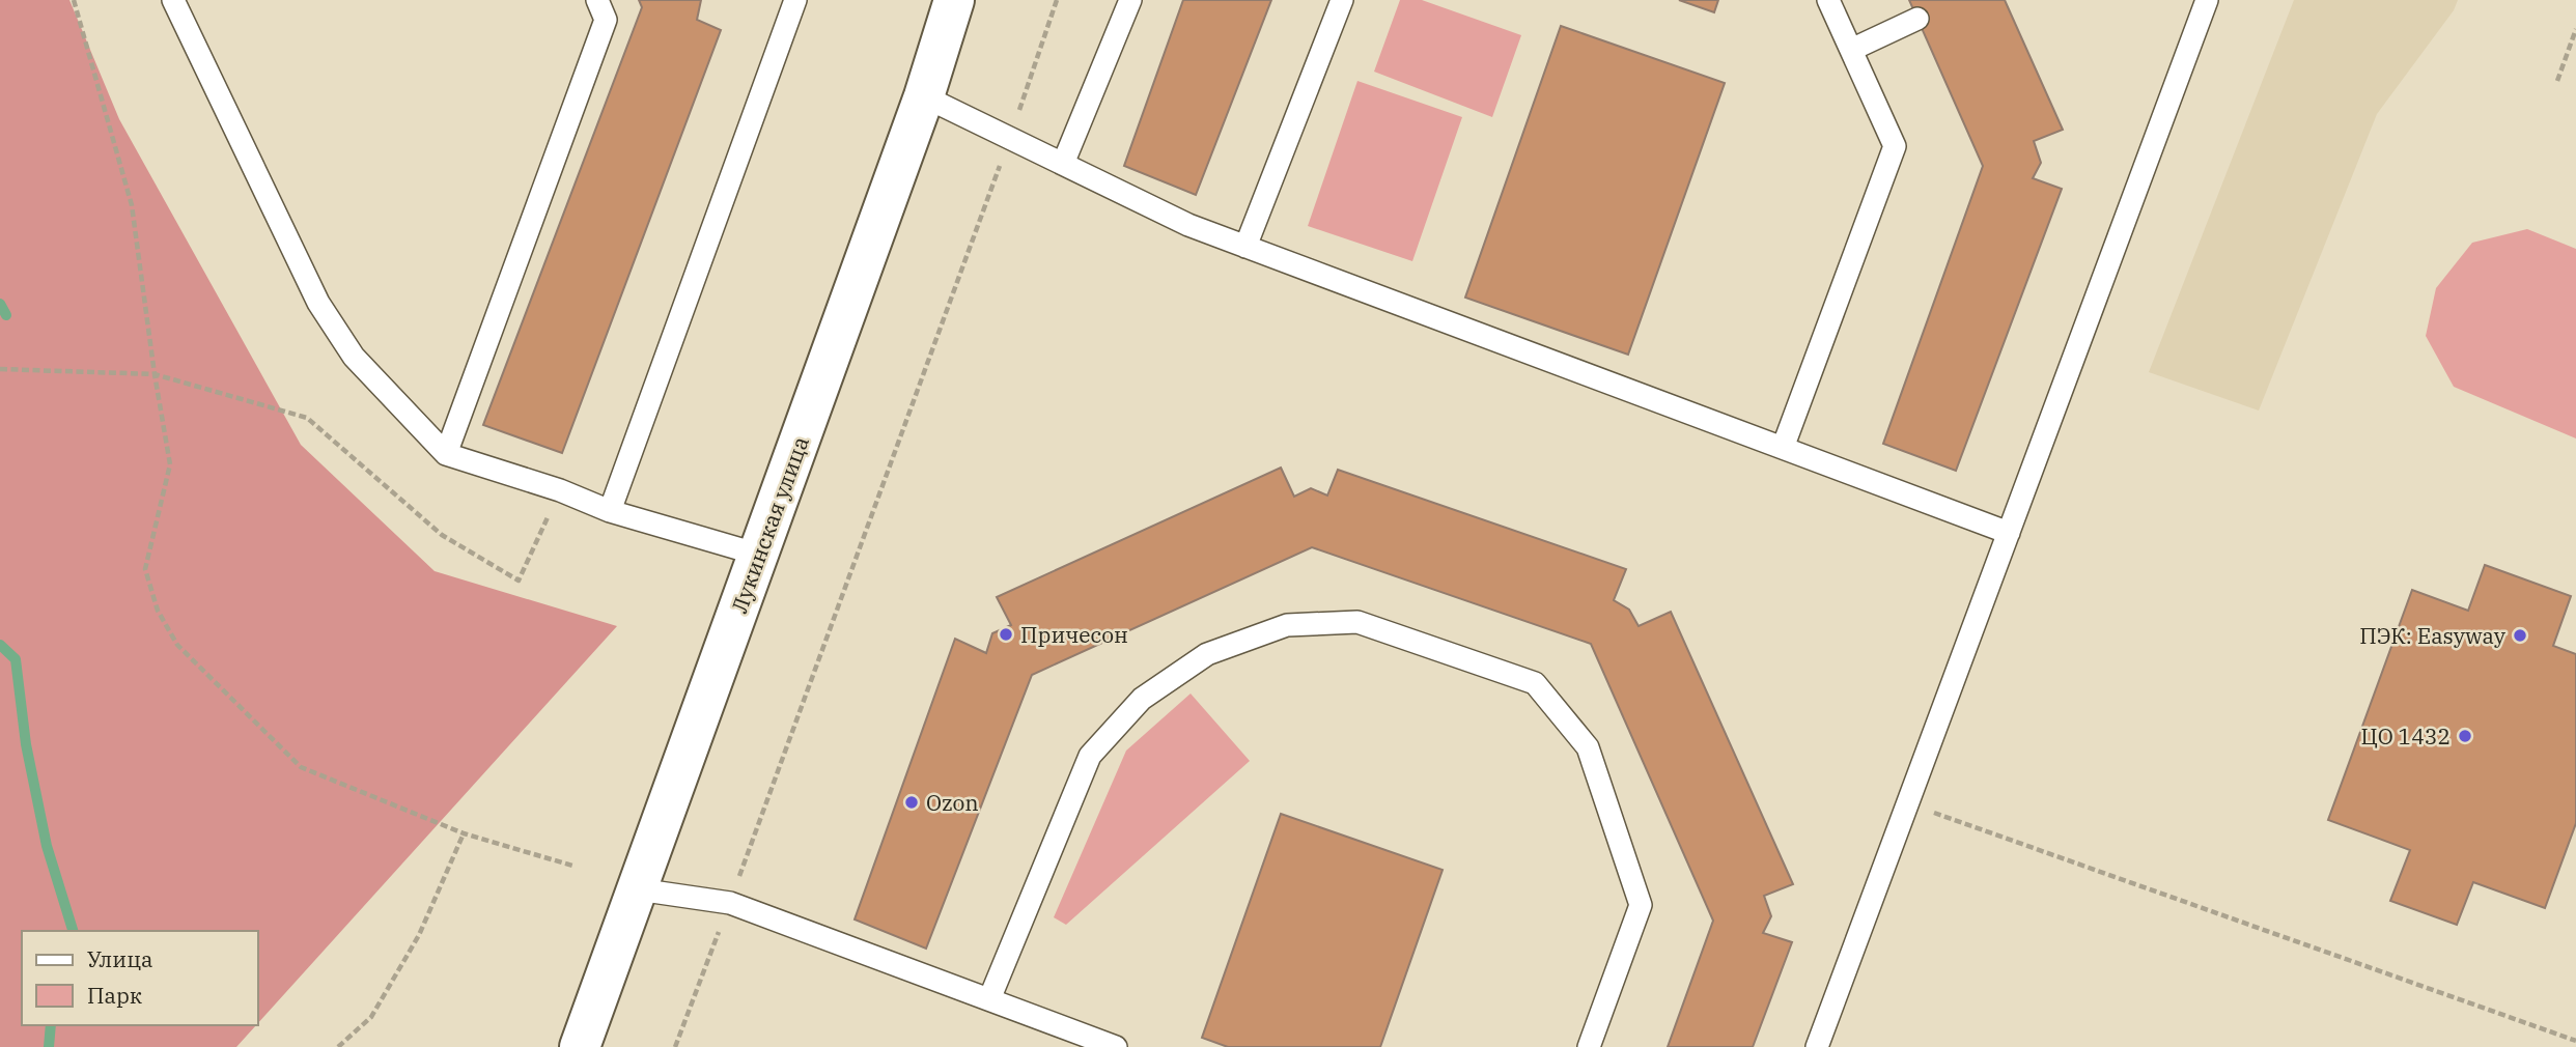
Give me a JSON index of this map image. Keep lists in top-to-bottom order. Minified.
{"streets":{"street":["Лукинская улица"]},"places":["Причесон","ПЭК: Easyway","ЦО 1432","Ozon"],"legend":["Улица","Парк"]}
